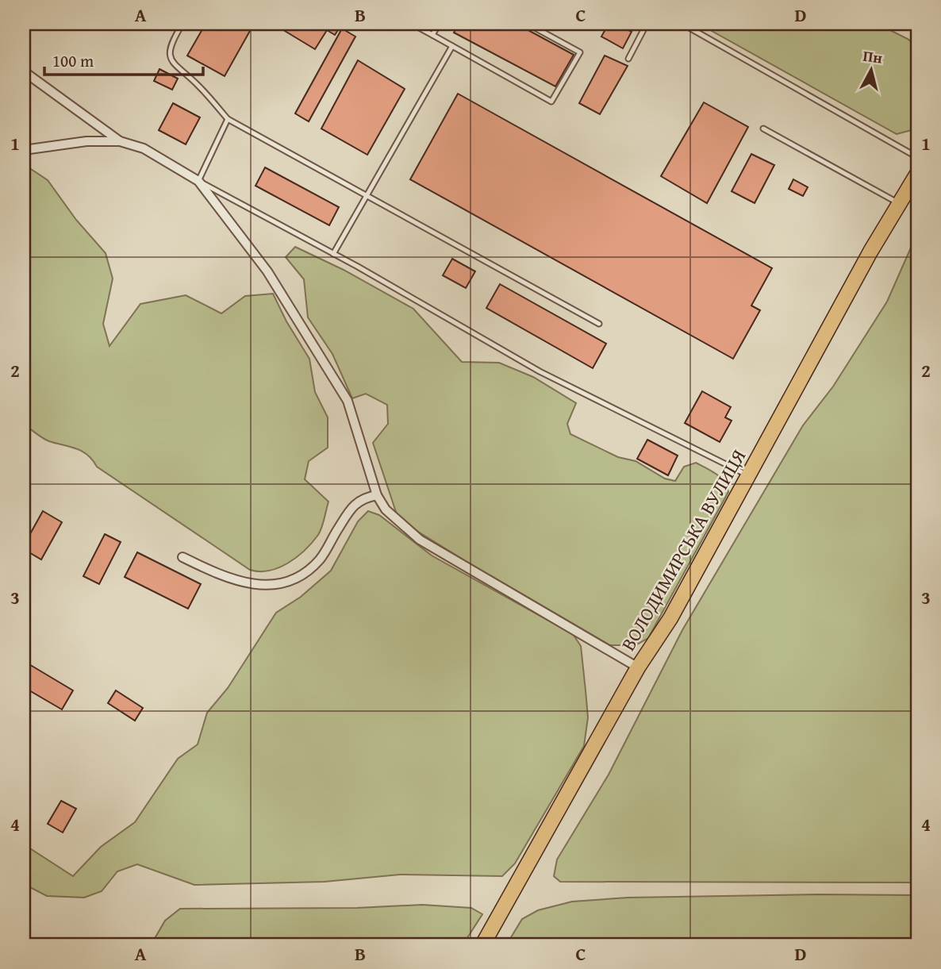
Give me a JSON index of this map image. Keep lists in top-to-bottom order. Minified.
{"streets":{"main road":["ВОЛОДИМИРСЬКА ВУЛИЦЯ"]},"scale_bar":"100 m","north":"top","grid":{"columns":["A","B","C","D"],"rows":["1","2","3","4"]}}
